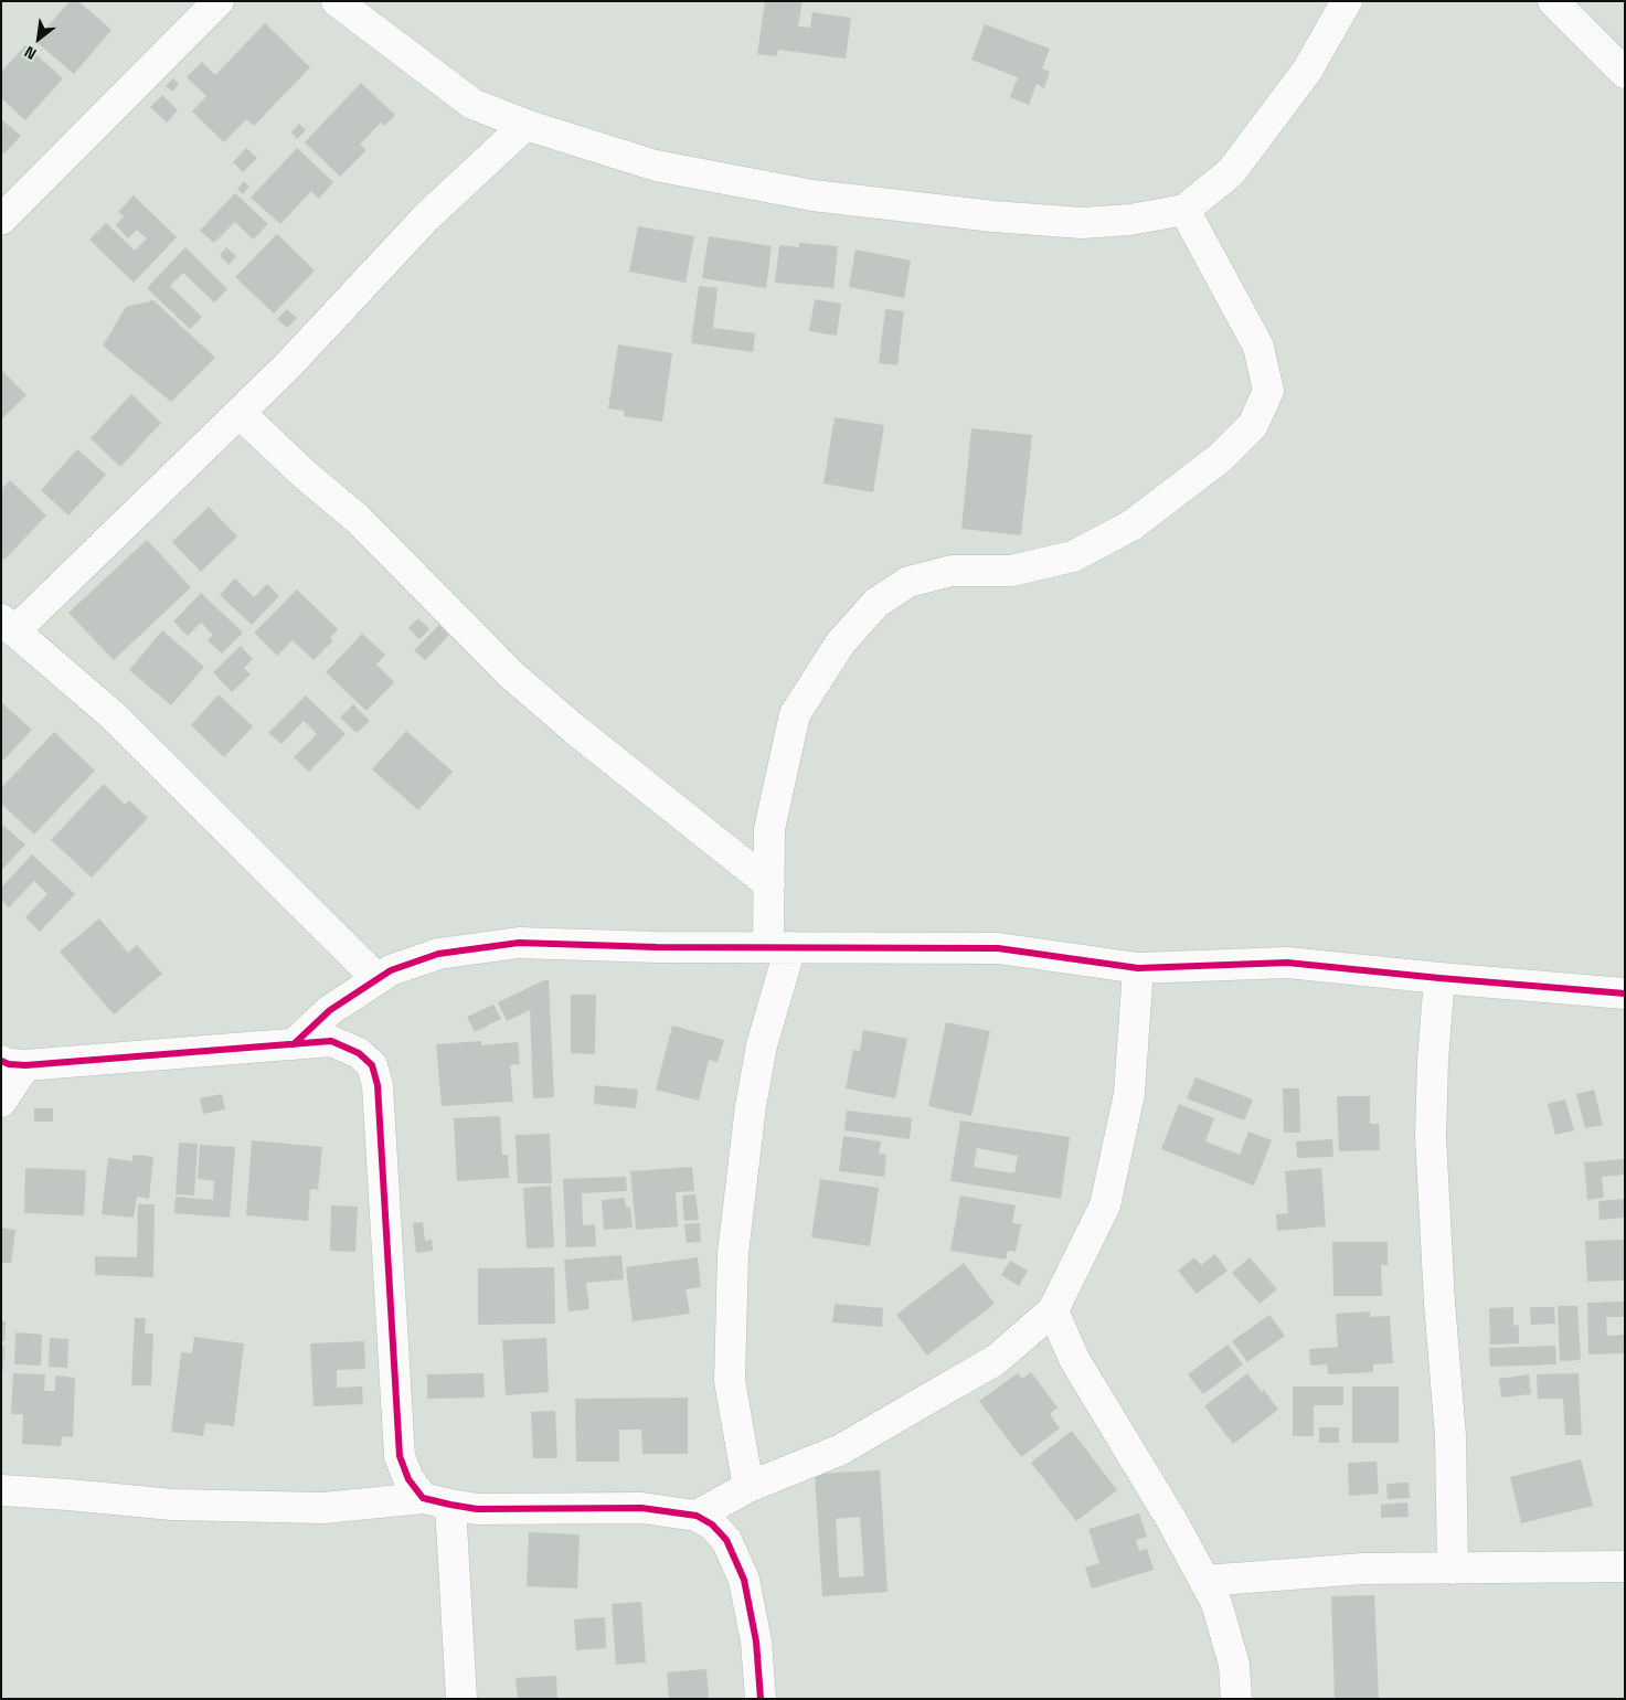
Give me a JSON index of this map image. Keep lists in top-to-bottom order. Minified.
{"north":"bottom left"}
